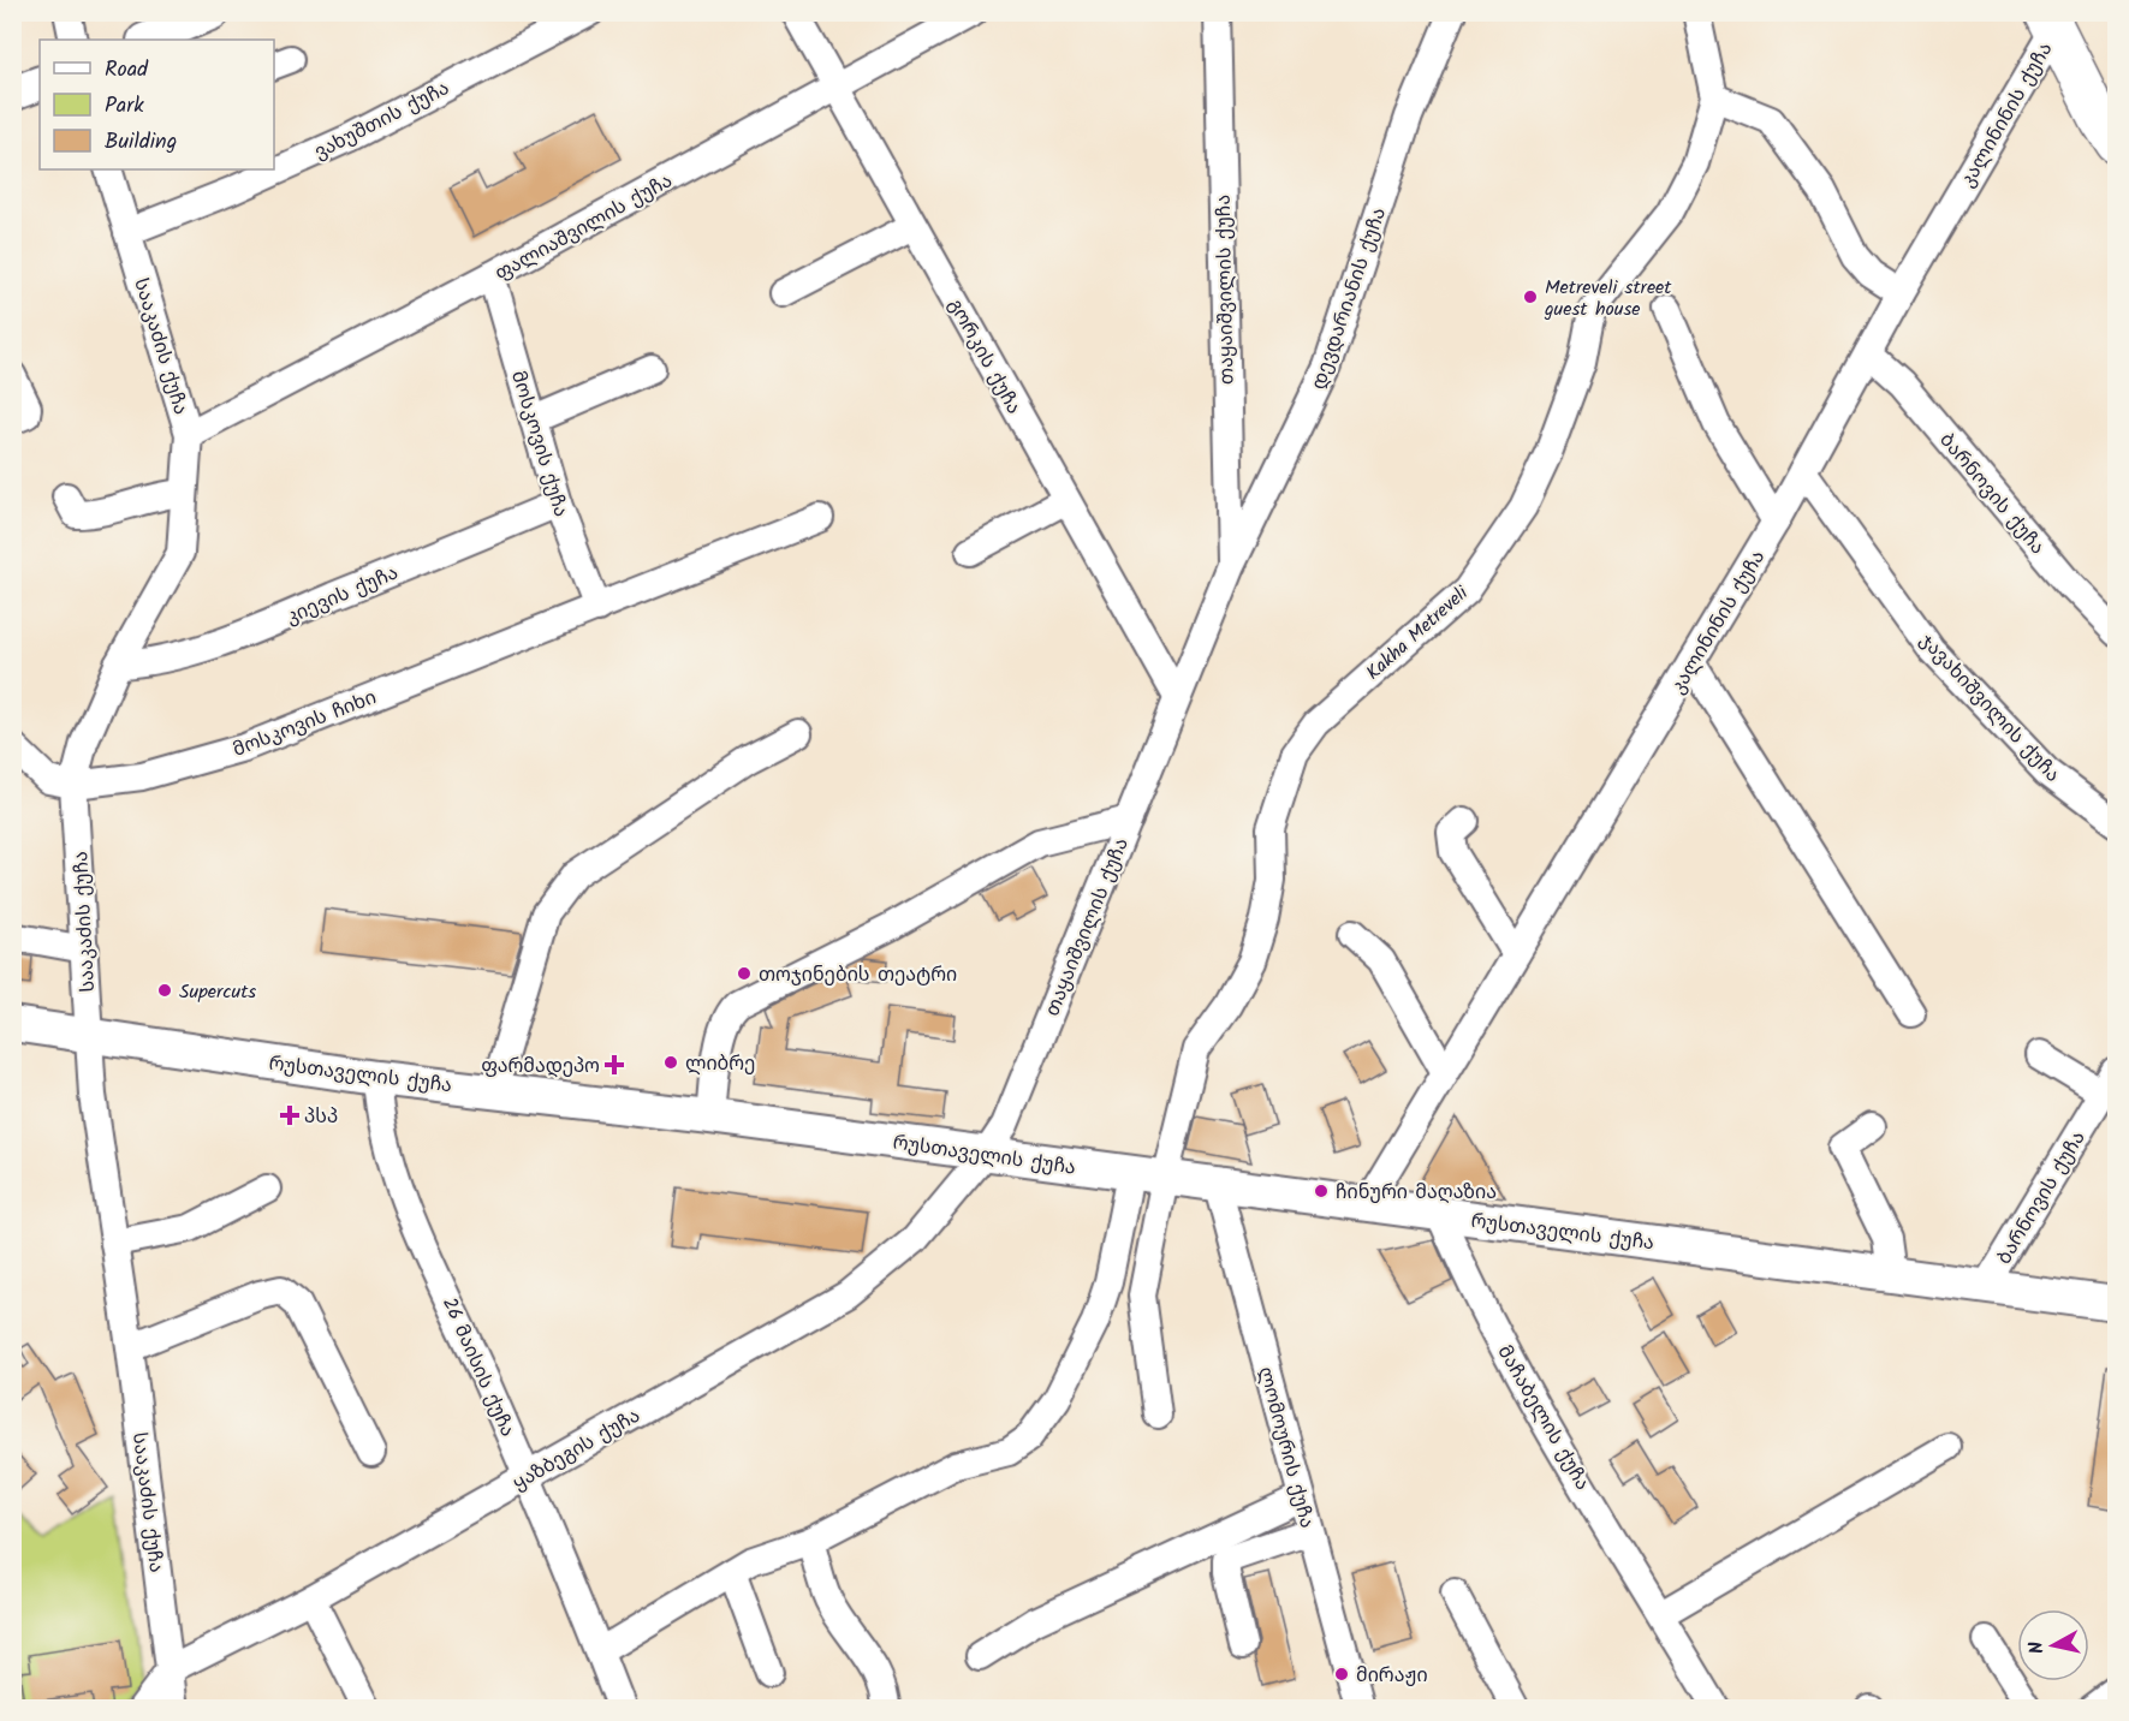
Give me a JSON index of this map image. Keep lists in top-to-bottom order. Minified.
{"streets":{"main road":["რუსთაველის ქუჩა"],"street":["კალინინის ქუჩა","ვახუშთის ქუჩა","ფალიაშვილის ქუჩა","თაყაიშვილის ქუჩა","დევდარიანის ქუჩა","სააკაძის ქუჩა","გორკის ქუჩა","მოსკოვის ქუჩა","ბარნოვის ქუჩა","კიევის ქუჩა","Kakha Metreveli","ჯავახიშვილის ქუჩა","მოსკოვის ჩიხი","26 მაისის ქუჩა","მაჩაბელის ქუჩა","ლომოურის ქუჩა","ყაზბეგის ქუჩა"]},"crossings":[["კალინინის ქუჩა","ბარნოვის ქუჩა"],["კალინინის ქუჩა","ჯავახიშვილის ქუჩა"],["კალინინის ქუჩა","რუსთაველის ქუჩა"],["ვახუშთის ქუჩა","სააკაძის ქუჩა"],["ფალიაშვილის ქუჩა","სააკაძის ქუჩა"],["ფალიაშვილის ქუჩა","გორკის ქუჩა"],["ფალიაშვილის ქუჩა","მოსკოვის ქუჩა"],["თაყაიშვილის ქუჩა","დევდარიანის ქუჩა"],["თაყაიშვილის ქუჩა","გორკის ქუჩა"],["თაყაიშვილის ქუჩა","რუსთაველის ქუჩა"],["თაყაიშვილის ქუჩა","ყაზბეგის ქუჩა"],["დევდარიანის ქუჩა","გორკის ქუჩა"],["სააკაძის ქუჩა","კიევის ქუჩა"],["სააკაძის ქუჩა","მოსკოვის ჩიხი"],["სააკაძის ქუჩა","რუსთაველის ქუჩა"],["სააკაძის ქუჩა","ყაზბეგის ქუჩა"],["მოსკოვის ქუჩა","კიევის ქუჩა"],["მოსკოვის ქუჩა","მოსკოვის ჩიხი"],["ბარნოვის ქუჩა","რუსთაველის ქუჩა"],["Kakha Metreveli","რუსთაველის ქუჩა"],["რუსთაველის ქუჩა","26 მაისის ქუჩა"],["რუსთაველის ქუჩა","მაჩაბელის ქუჩა"],["რუსთაველის ქუჩა","ლომოურის ქუჩა"],["რუსთაველის ქუჩა","ყაზბეგის ქუჩა"],["26 მაისის ქუჩა","ყაზბეგის ქუჩა"]],"places":{"other":["Metreveli street guest house","თოჯინების თეატრი","Supercuts","ლიბრე","ჩინური მაღაზია","მირაჟი"],"health":["ფარმადეპო","პსპ"]},"legend":["Road","Park","Building"],"north":"left"}
